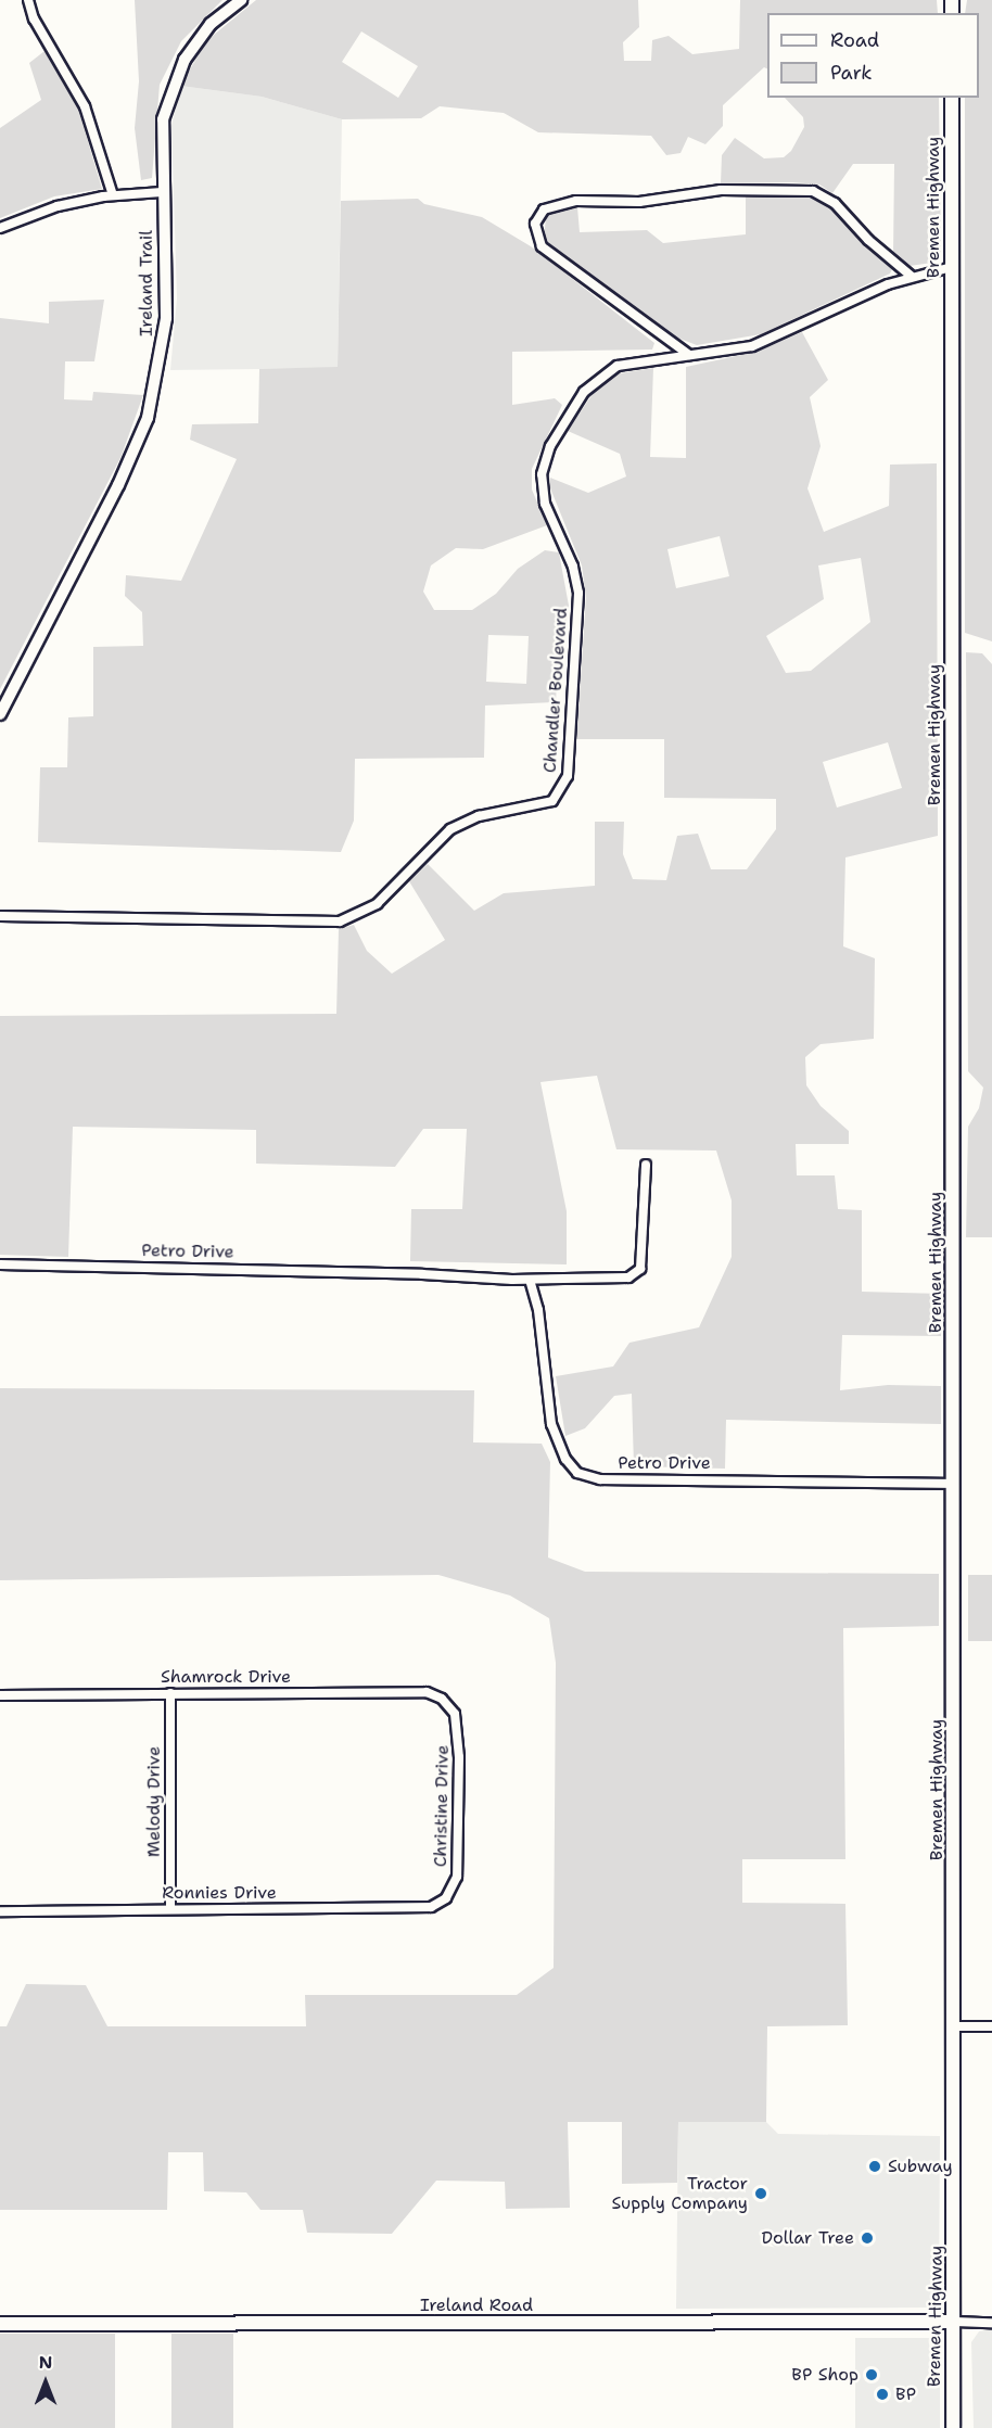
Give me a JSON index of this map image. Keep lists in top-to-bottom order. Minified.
{"streets":{"main road":["Bremen Highway","Ireland Road"],"street":["Ireland Trail","Chandler Boulevard","Petro Drive","Shamrock Drive","Melody Drive","Christine Drive","Ronnies Drive"]},"crossings":[["Bremen Highway","Chandler Boulevard"],["Bremen Highway","Petro Drive"],["Bremen Highway","Ireland Road"],["Shamrock Drive","Melody Drive"],["Shamrock Drive","Christine Drive"],["Melody Drive","Ronnies Drive"],["Christine Drive","Ronnies Drive"]],"places":["Subway","Tractor Supply Company","Dollar Tree","BP Shop","BP"],"legend":["Road","Park"],"north":"top"}
